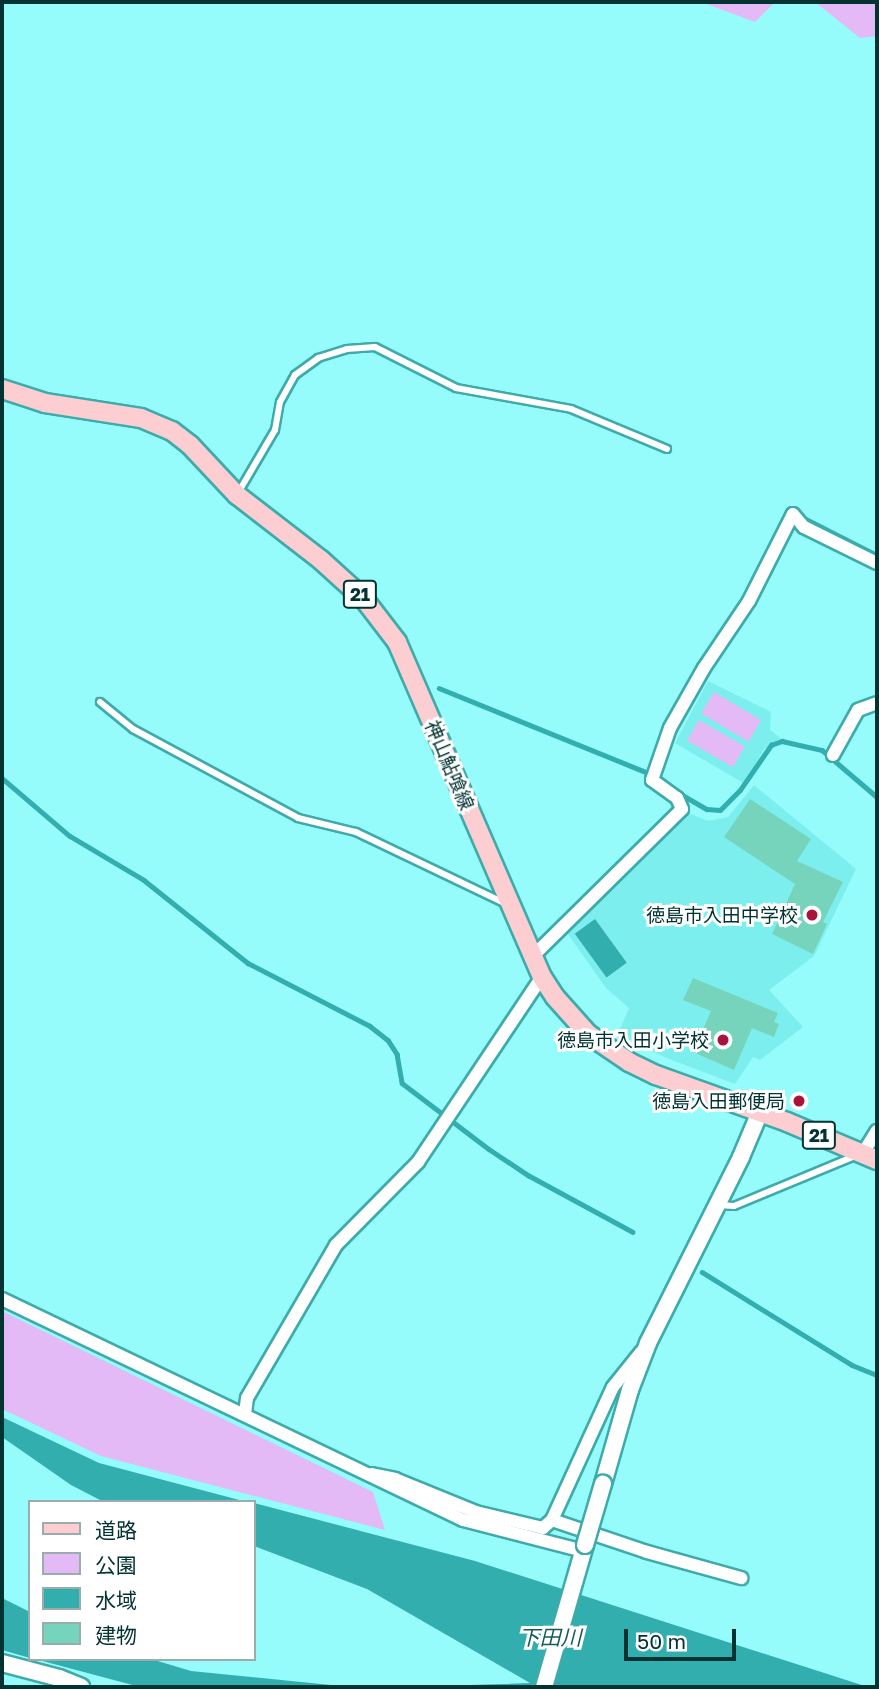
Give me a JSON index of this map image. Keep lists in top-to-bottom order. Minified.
{"streets":{"main road":["21","神山鮎喰線"]},"water":["下田川"],"places":["徳島市入田中学校","徳島市入田小学校","徳島入田郵便局"],"legend":["道路","公園","水域","建物"],"scale_bar":"50 m"}
